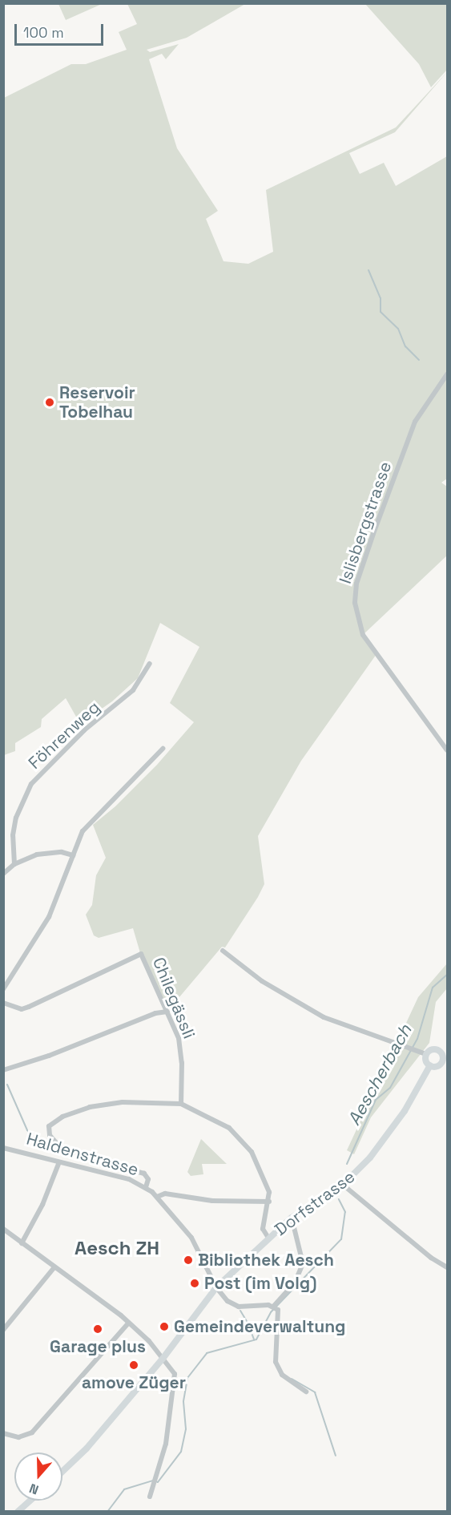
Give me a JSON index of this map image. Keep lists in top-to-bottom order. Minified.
{"streets":{"street":["Islisbergstrasse","Föhrenweg","Chilegässli","Haldenstrasse","Dorfstrasse"]},"crossings":[["Haldenstrasse","Dorfstrasse"]],"districts":["Aesch ZH"],"water":["Aescherbach"],"places":["Reservoir Tobelhau","Bibliothek Aesch","Post (im Volg)","Gemeindeverwaltung","Garage plus","amove Züger"],"scale_bar":"100 m","north":"bottom"}
